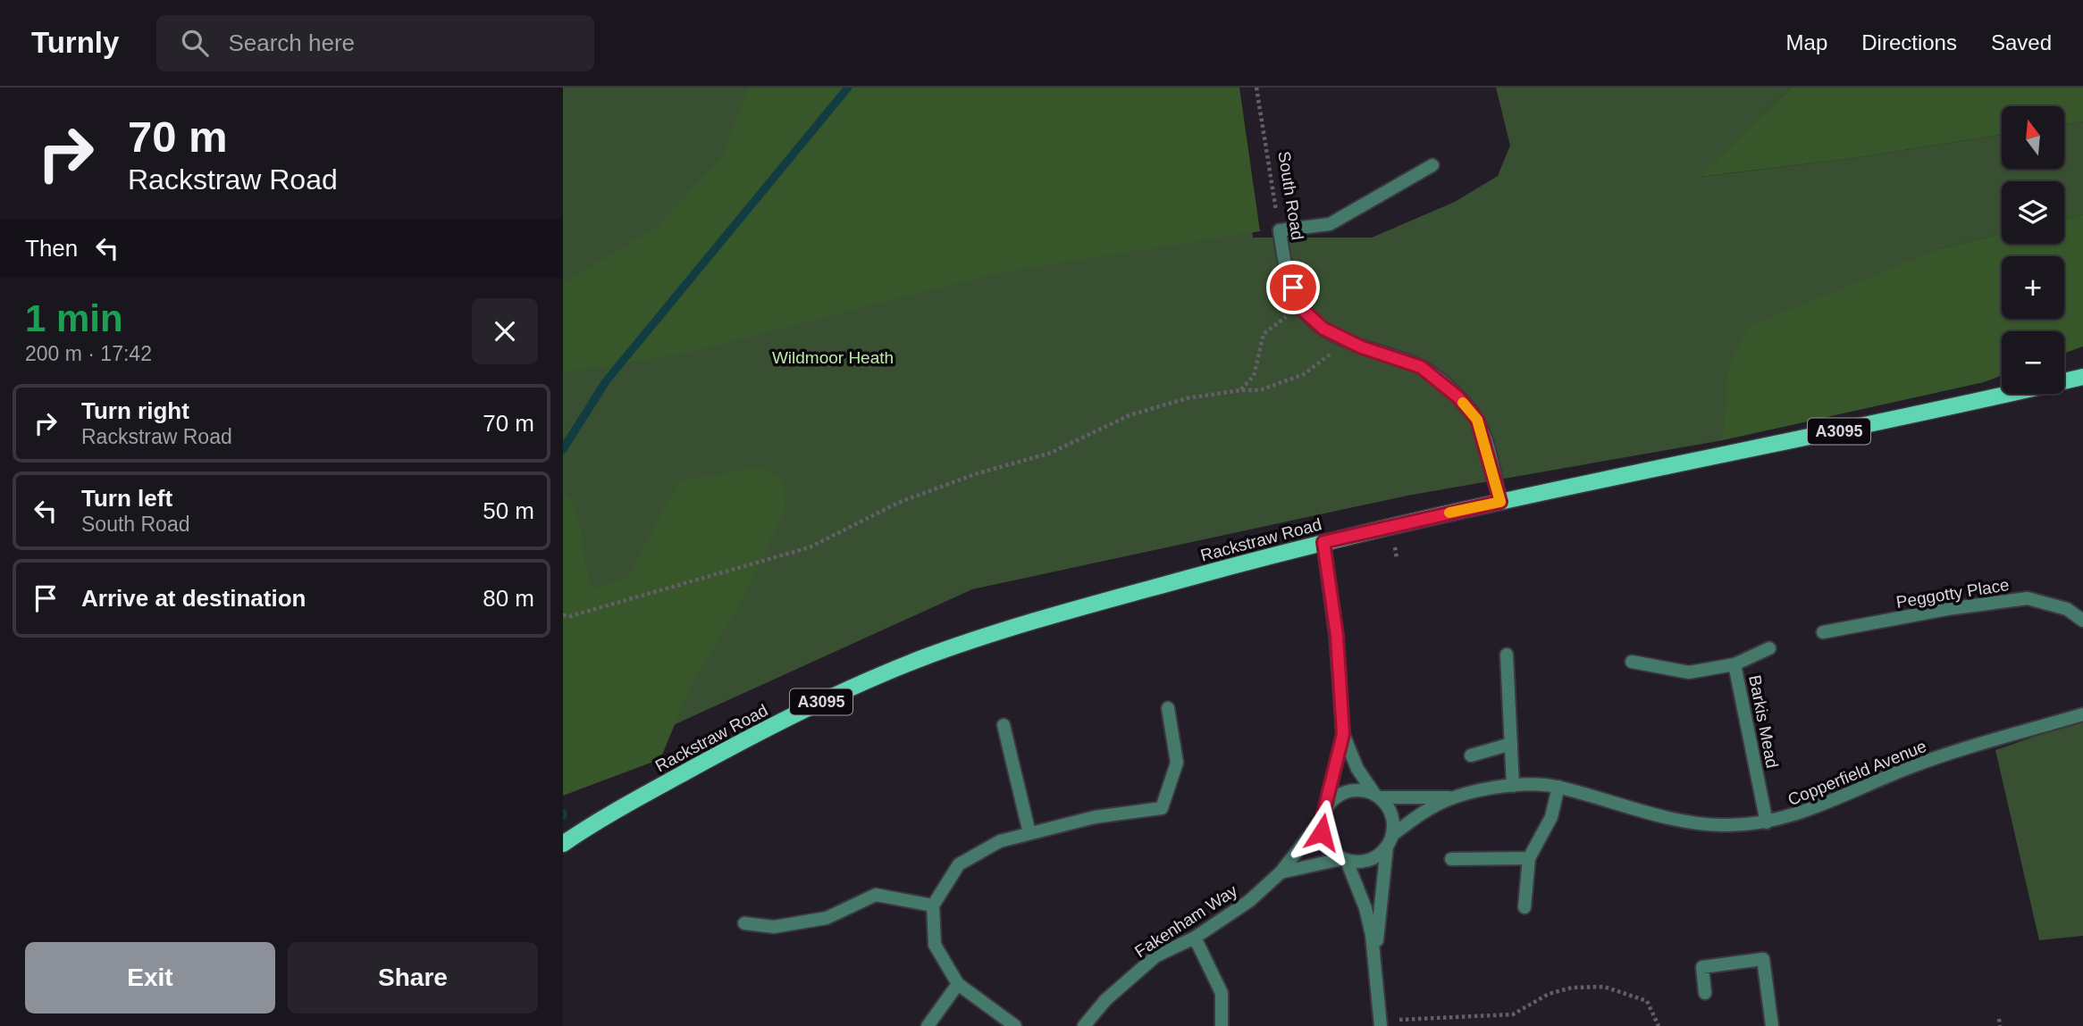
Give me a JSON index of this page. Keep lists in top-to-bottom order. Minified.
{"streets":{"main road":["A3095","Rackstraw Road"],"street":["South Road","Peggotty Place","Barkis Mead","Copperfield Avenue","Fakenham Way"]},"crossings":[["South Road","Rackstraw Road"],["Barkis Mead","Copperfield Avenue"],["Copperfield Avenue","Fakenham Way"]],"parks":["Wildmoor Heath"],"north":"top","page":{"header":"Turnly","search":"Search here","nav":["Map","Directions","Saved"],"turn":["70 m","Rackstraw Road"],"map_buttons":["+","−"],"then":"Then","heading":["1 min","200 m · 17:42"],"list":[{"name":"Turn right","note":"Rackstraw Road","value":"70 m"},{"name":"Turn left","note":"South Road","value":"50 m"},{"name":"Arrive at destination","value":"80 m"}],"buttons":["Exit","Share"]}}
